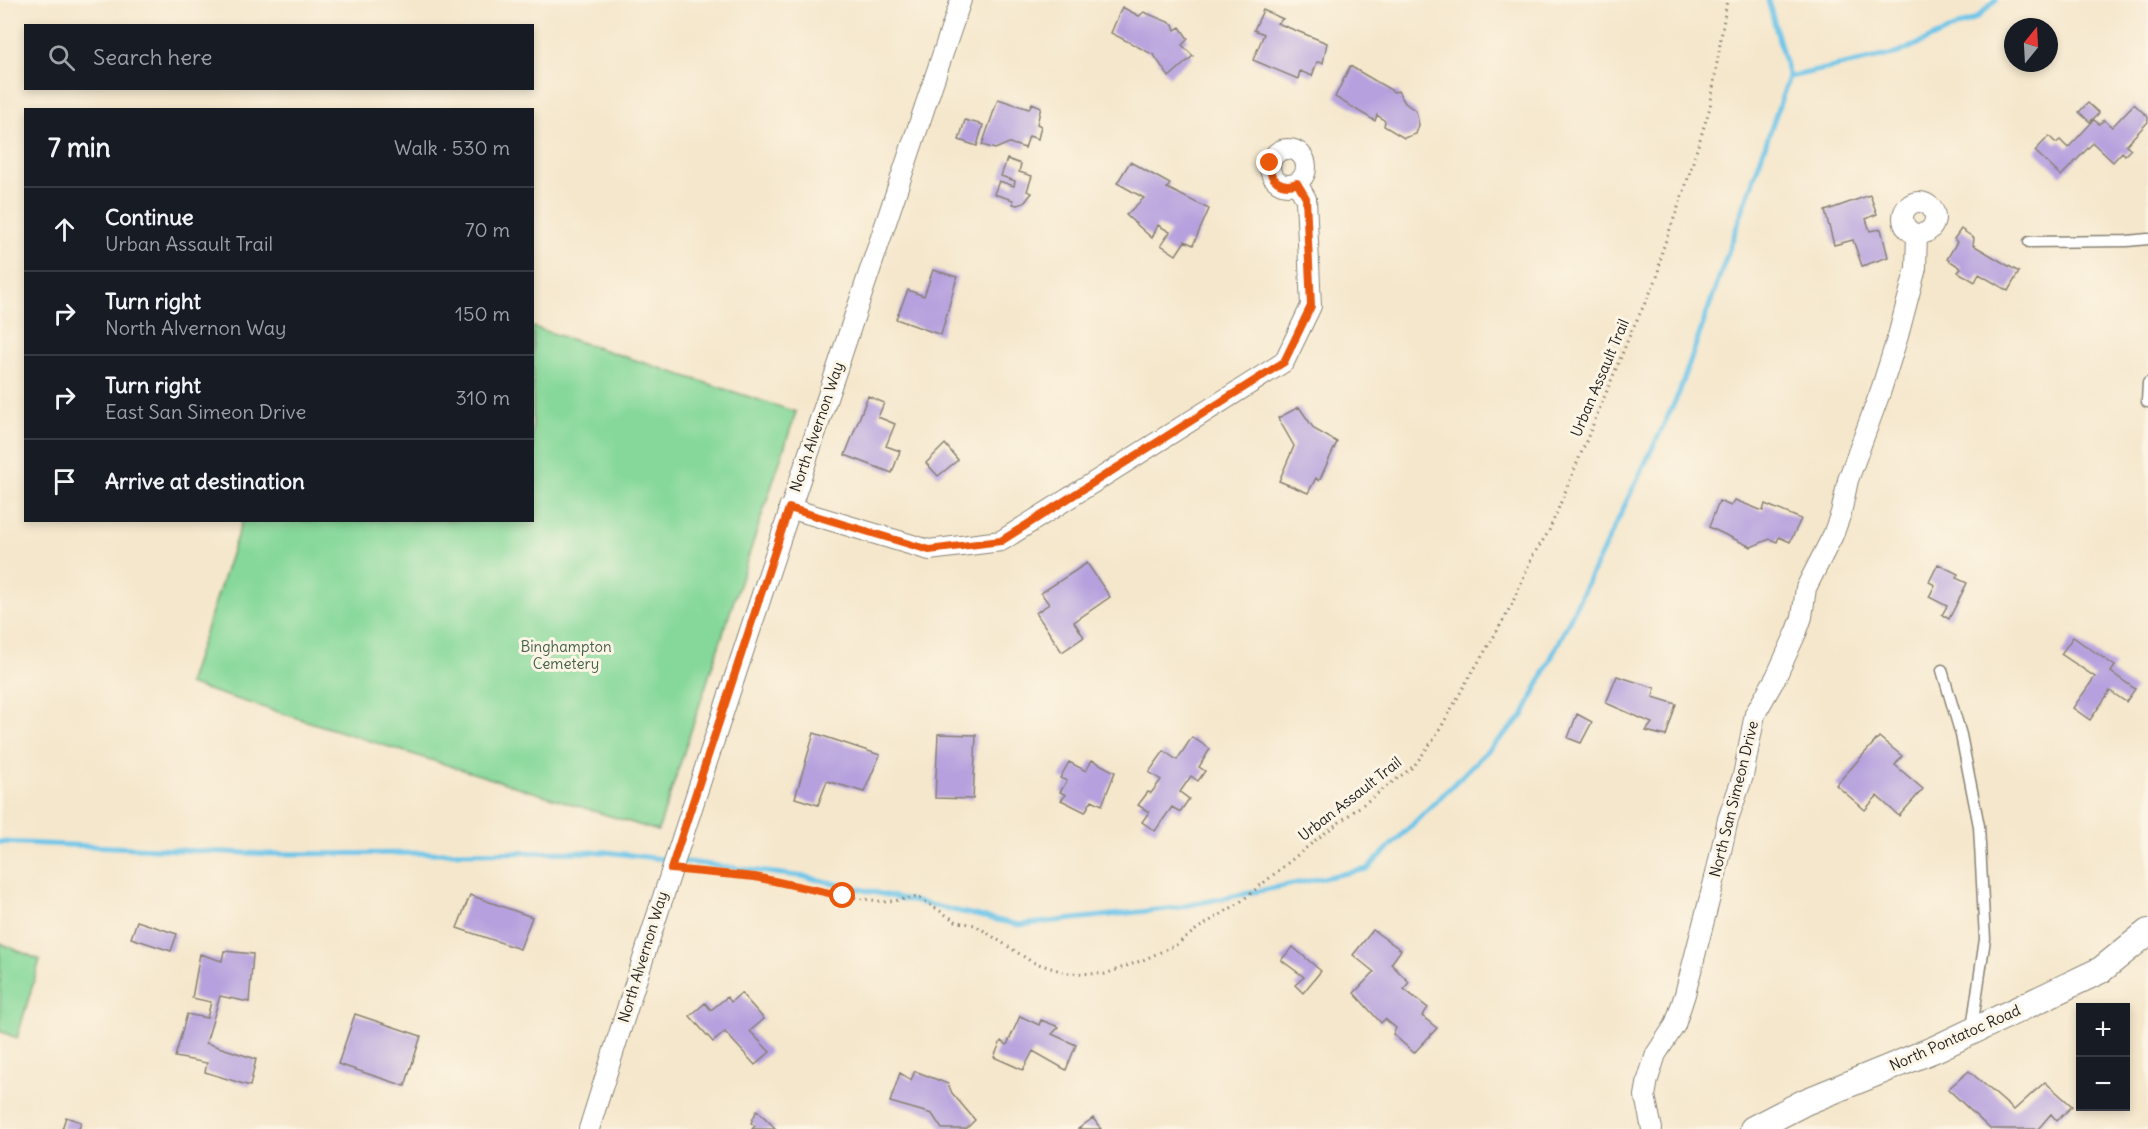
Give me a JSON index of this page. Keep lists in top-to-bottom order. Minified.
{"streets":{"street":["North Alvernon Way","North San Simeon Drive","North Pontatoc Road"],"path":["Urban Assault Trail"]},"crossings":[["Urban Assault Trail","North Alvernon Way"]],"parks":["Binghampton Cemetery"],"north":"top","page":{"search":"Search here","heading":["7 min","Walk · 530 m"],"list":[["Continue","Urban Assault Trail","70 m"],["Turn right","North Alvernon Way","150 m"],["Turn right","East San Simeon Drive","310 m"],"Arrive at destination"],"map_buttons":["+","−"]}}
